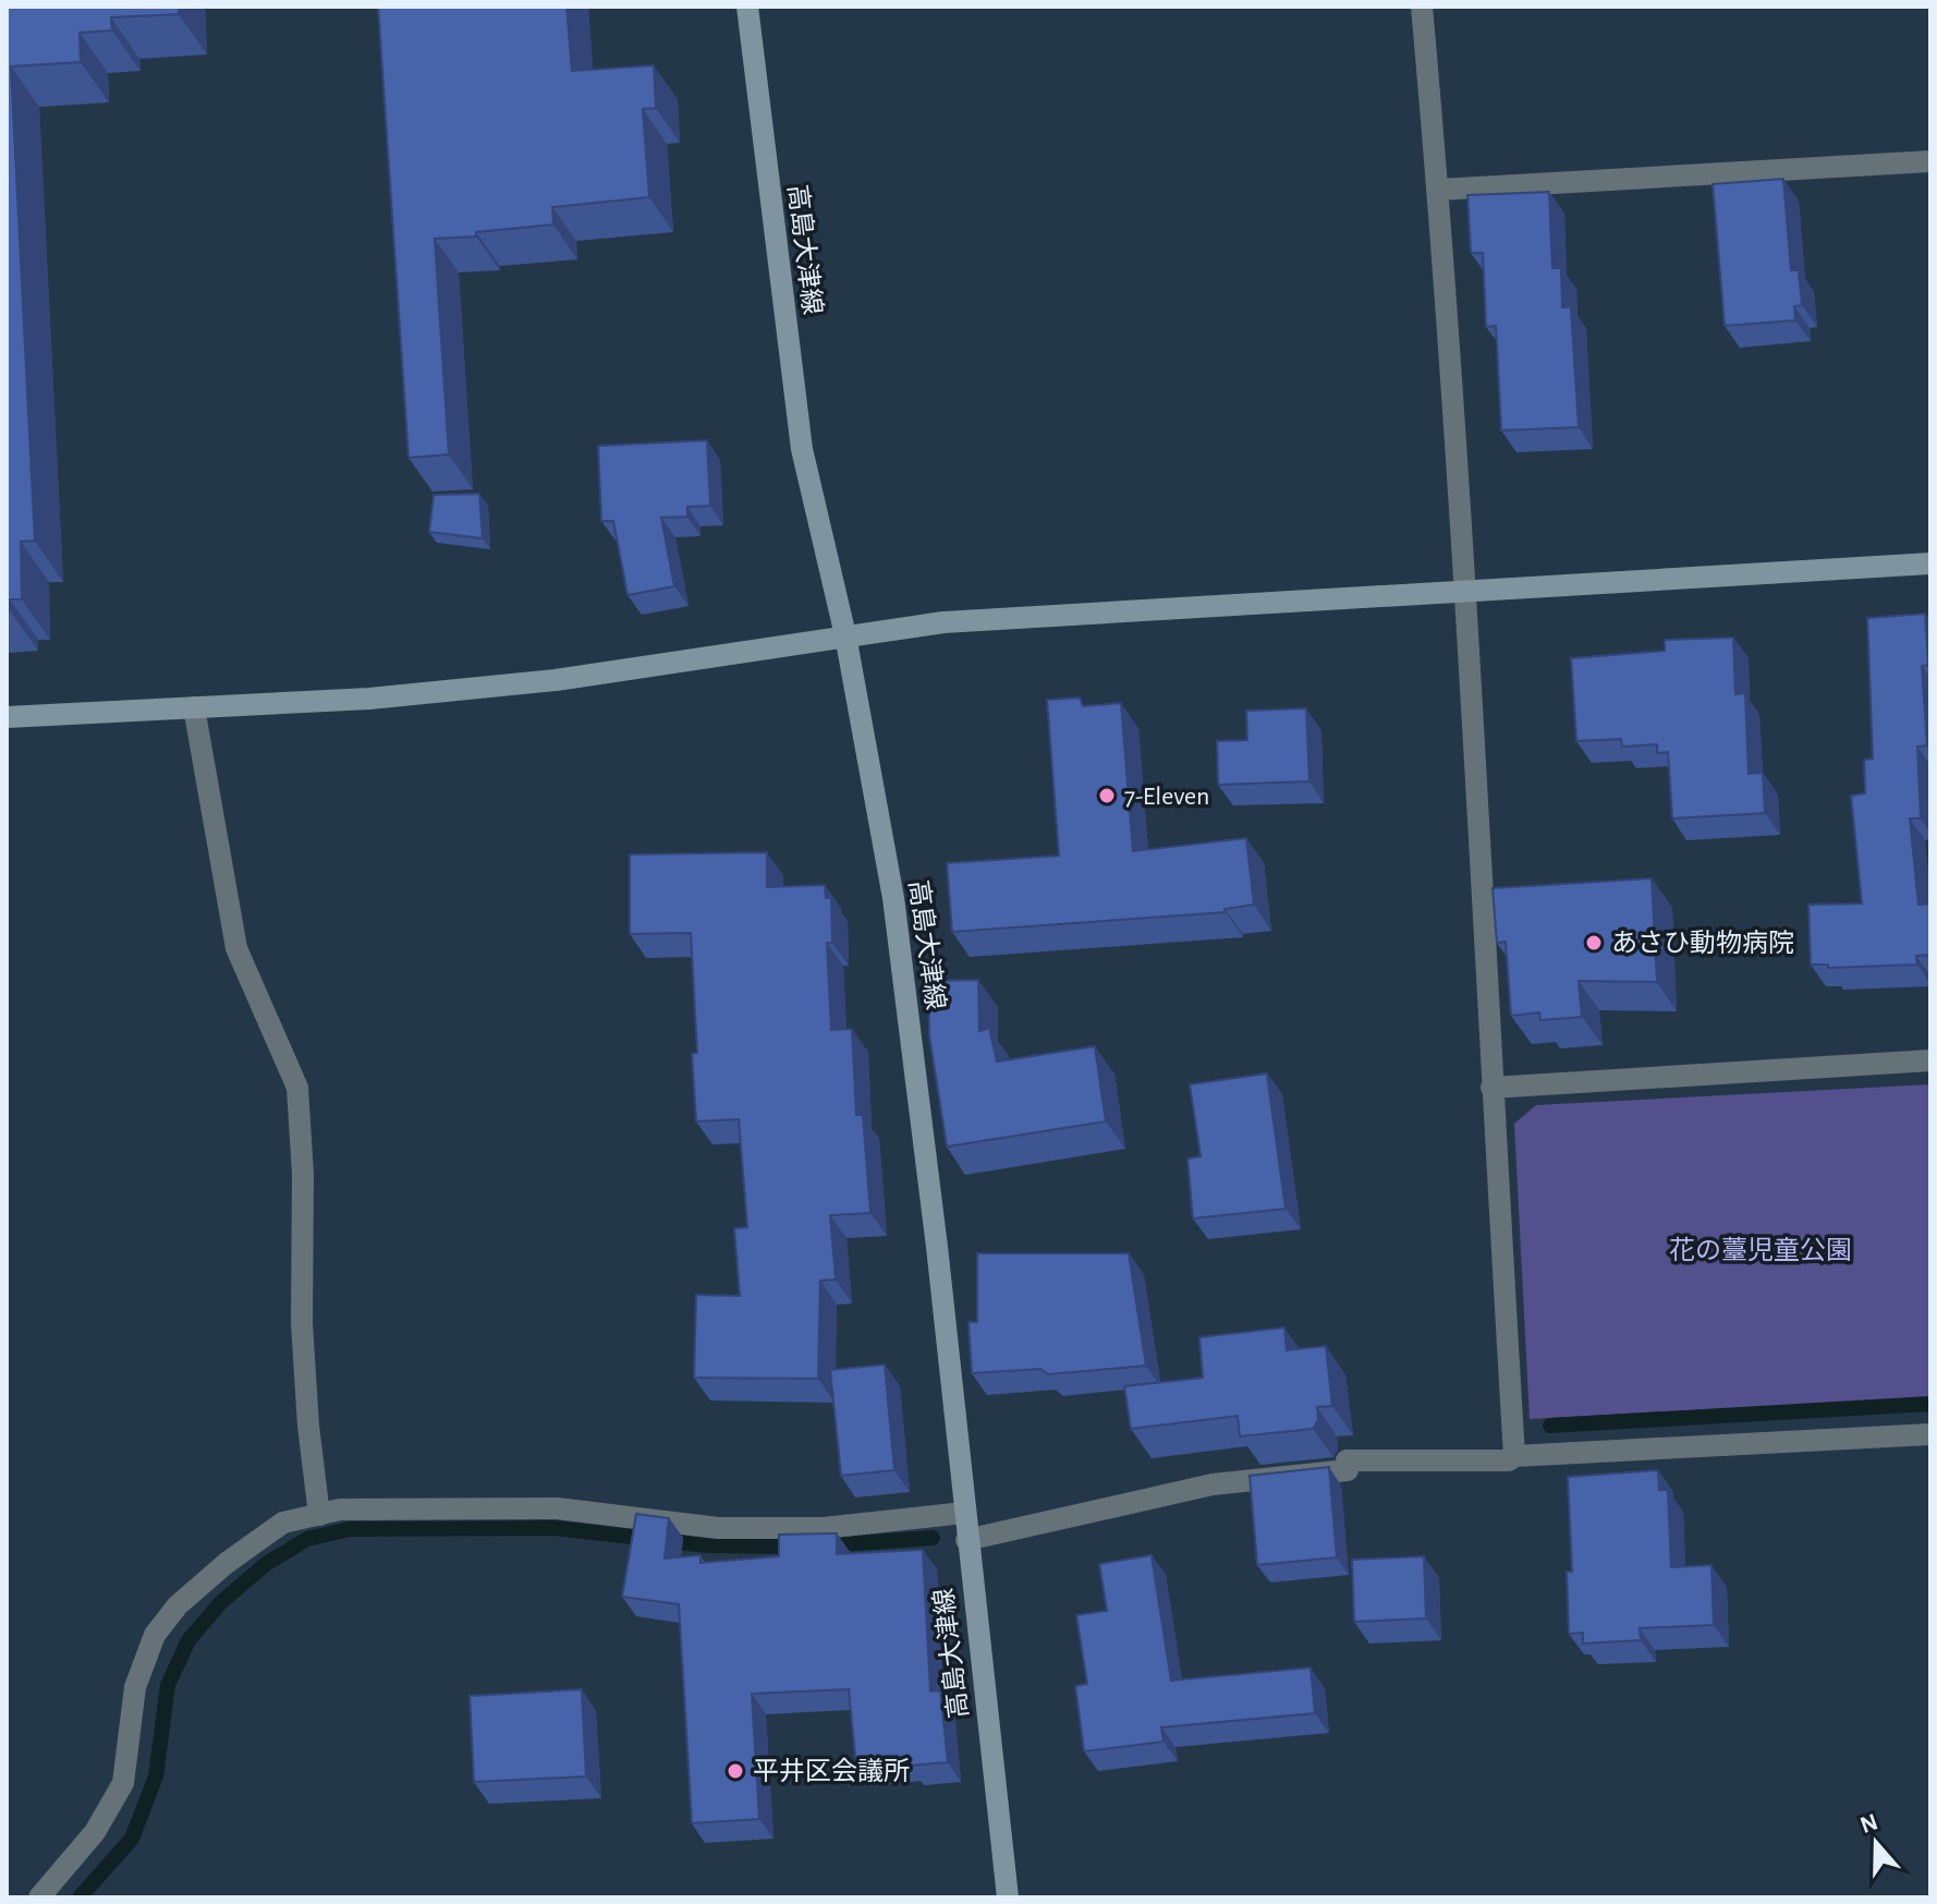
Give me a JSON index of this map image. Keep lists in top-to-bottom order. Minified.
{"streets":{"street":["高島大津線"]},"parks":["花の薹児童公園"],"places":["7-Eleven","あさひ動物病院","平井区会議所"],"north":"top"}
